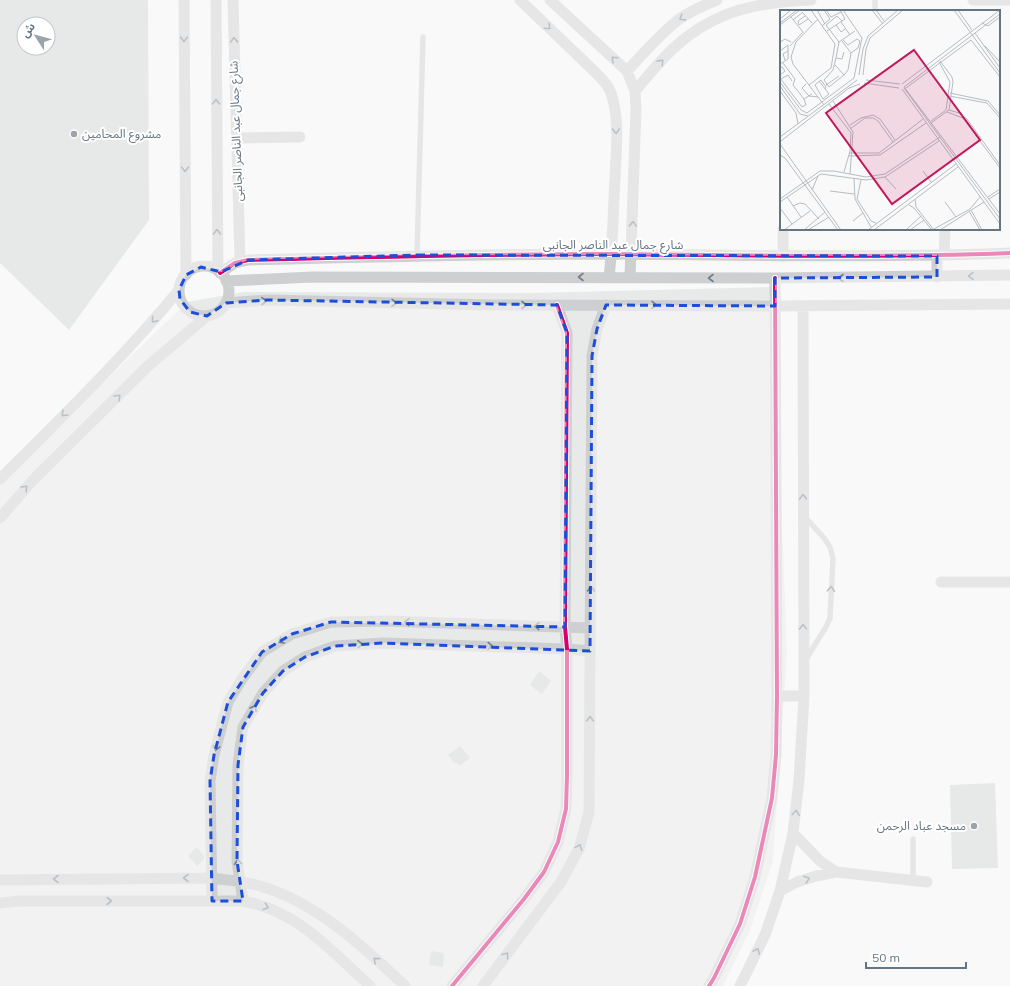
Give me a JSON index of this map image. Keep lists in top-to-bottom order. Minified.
{"streets":{"street":["شارع جمال عبد الناصر الجانبى"]},"places":["مشروع المحامين","مسجد عباد الرحمن"],"scale_bar":"50 m","north":"top left"}
